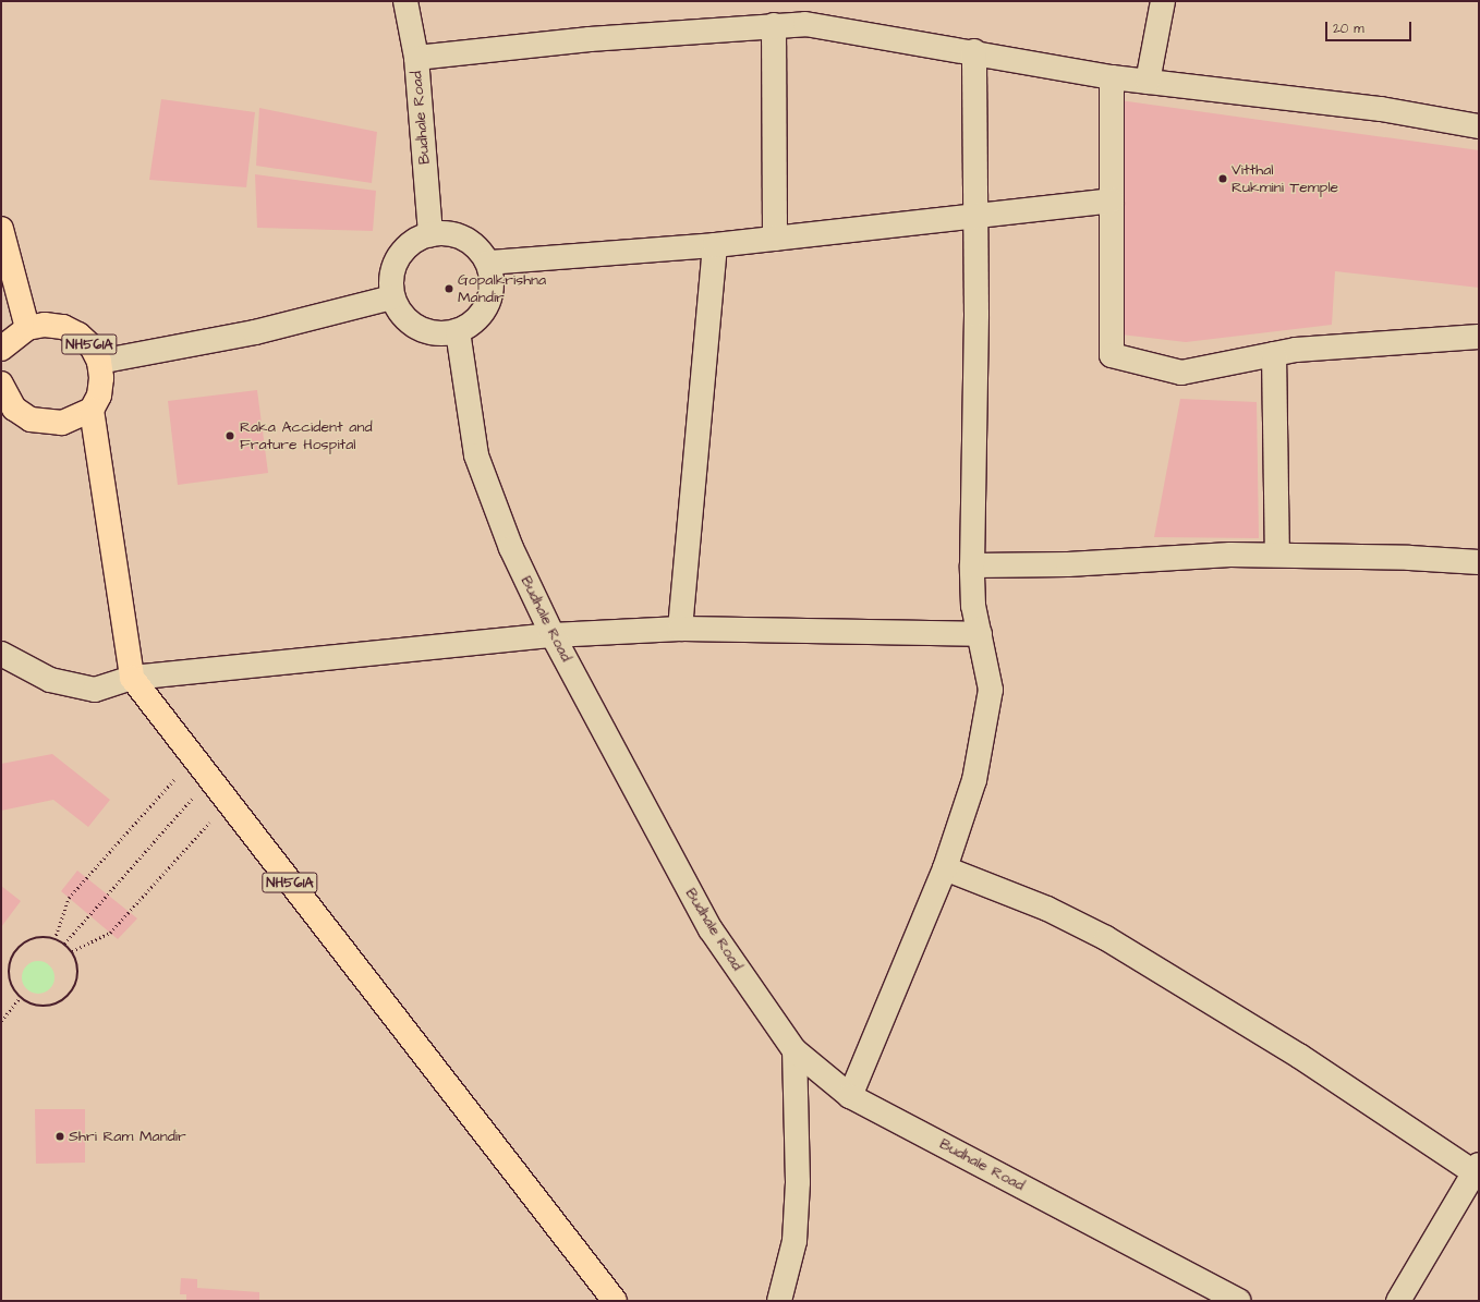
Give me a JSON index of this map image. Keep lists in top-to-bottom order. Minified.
{"streets":{"highway":["NH561A"],"street":["Budhale Road"]},"places":["Vitthal Rukmini Temple","Gopalkrishna Mandir","Raka Accident and Frature Hospital","Shri Ram Mandir"],"scale_bar":"20 m"}
